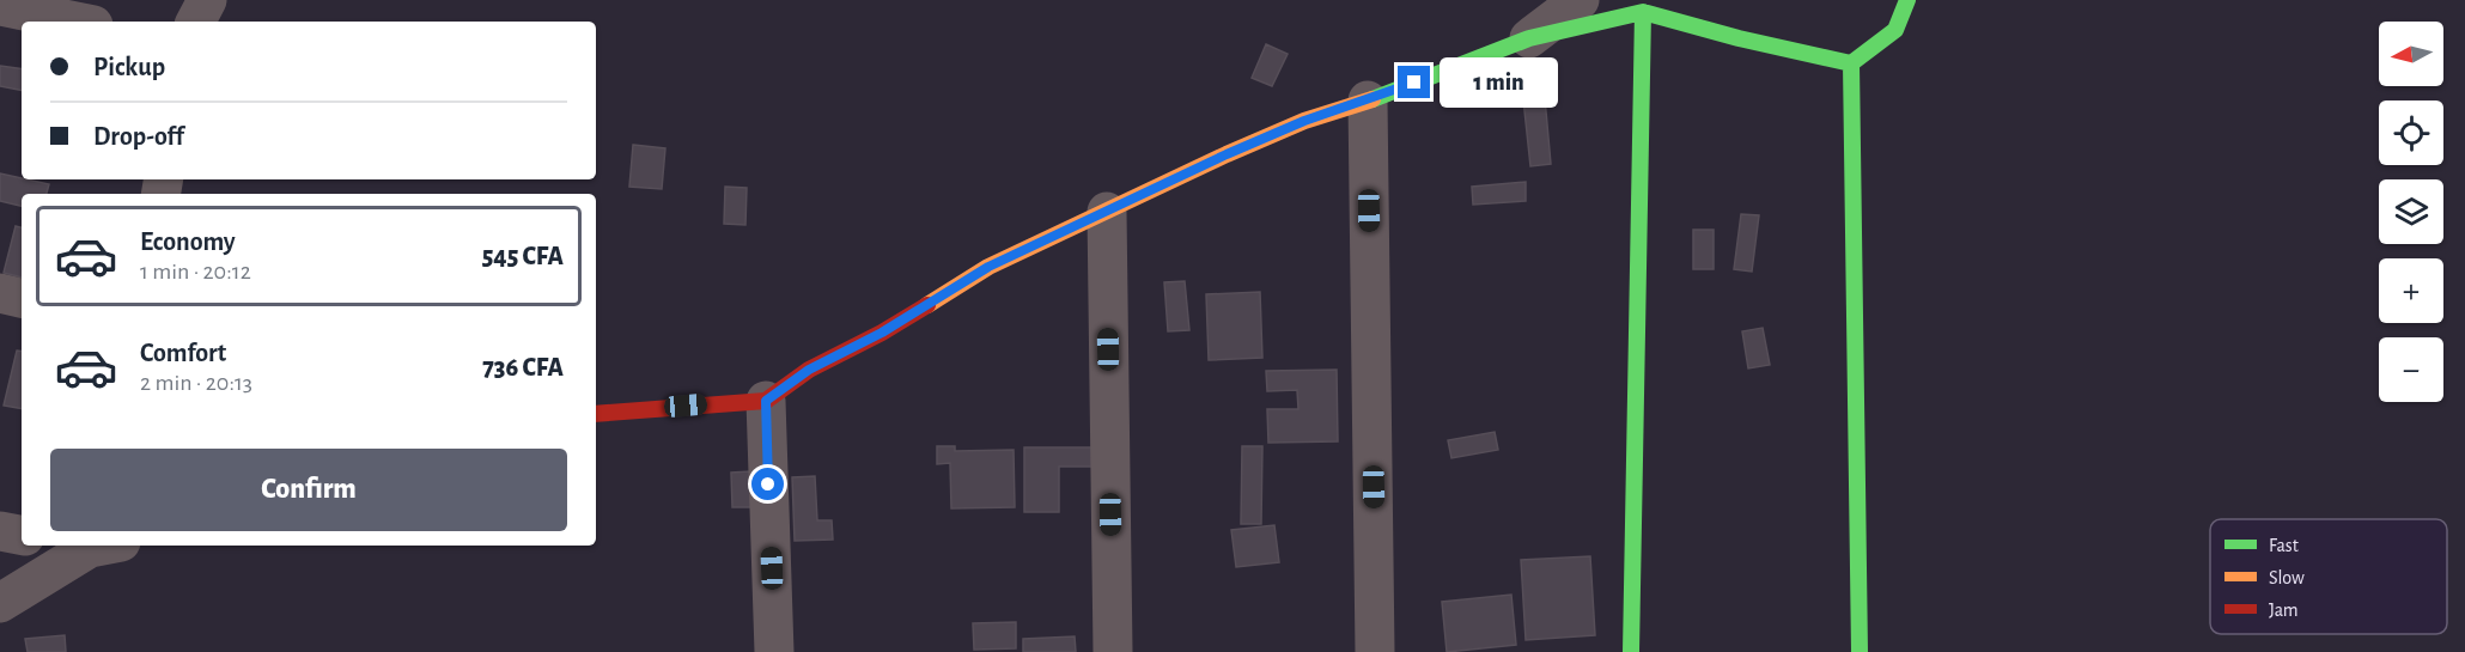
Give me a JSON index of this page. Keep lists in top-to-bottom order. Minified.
{"legend":["Fast","Slow","Jam"],"north":"left","page":{"map_buttons":["+","−"],"banner":["Pickup","Drop-off"],"bubble":"1 min","list":[{"name":"Economy","note":"1 min · 20:12","value":"545 CFA"},{"name":"Comfort","note":"2 min · 20:13","value":"736 CFA"}],"buttons":"Confirm"}}
